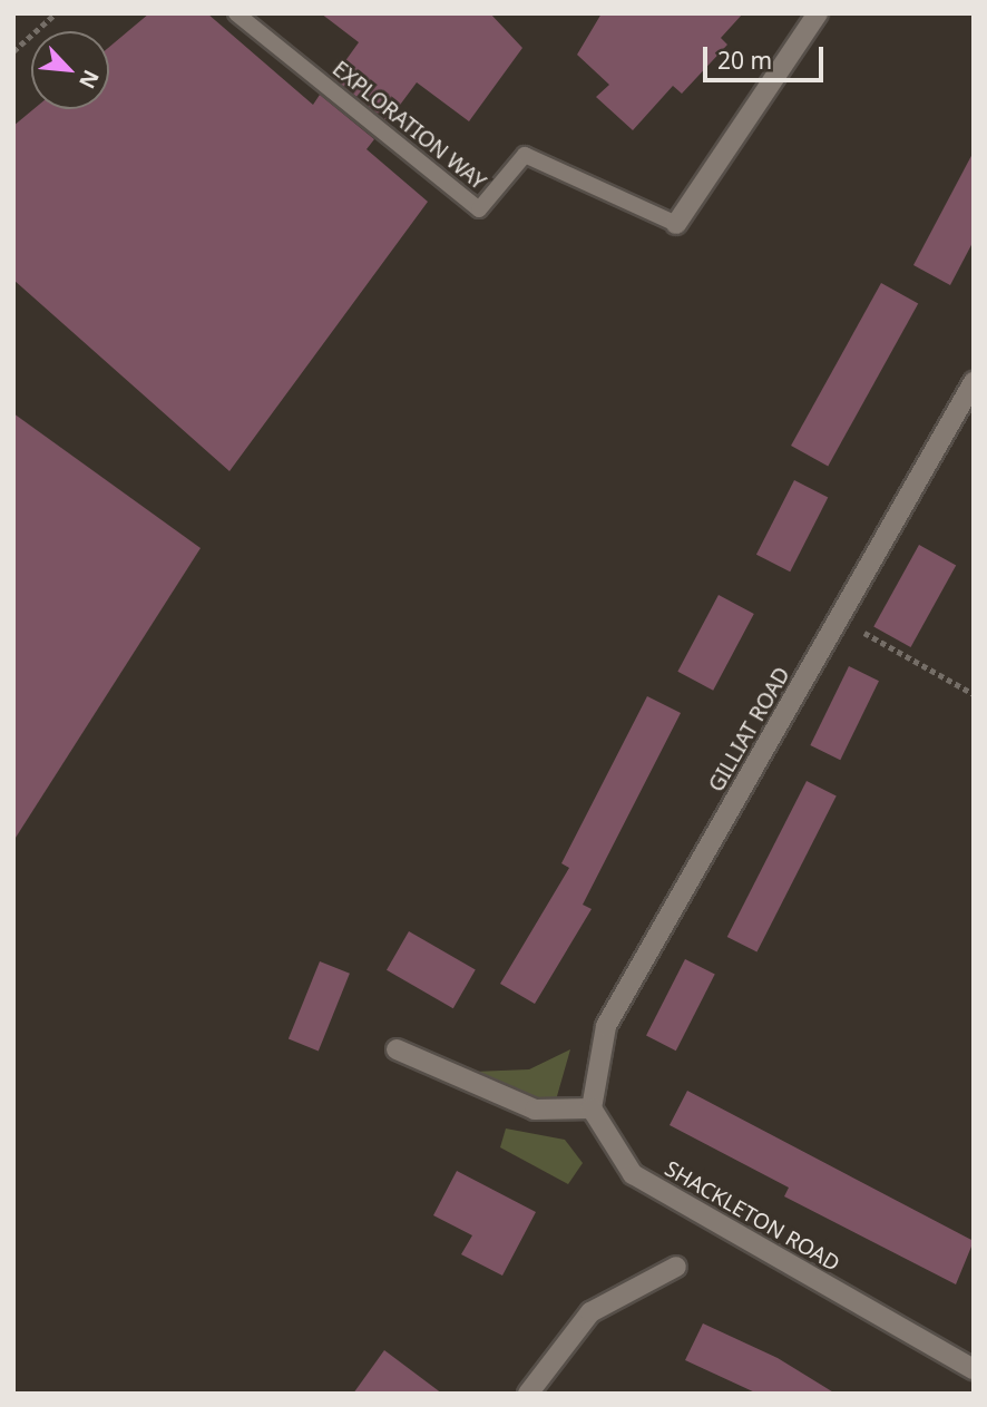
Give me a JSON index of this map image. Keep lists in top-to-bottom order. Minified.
{"streets":{"street":["GILLIAT ROAD","SHACKLETON ROAD"],"lane":["EXPLORATION WAY"]},"crossings":[["GILLIAT ROAD","SHACKLETON ROAD"]],"scale_bar":"20 m","north":"bottom right"}
